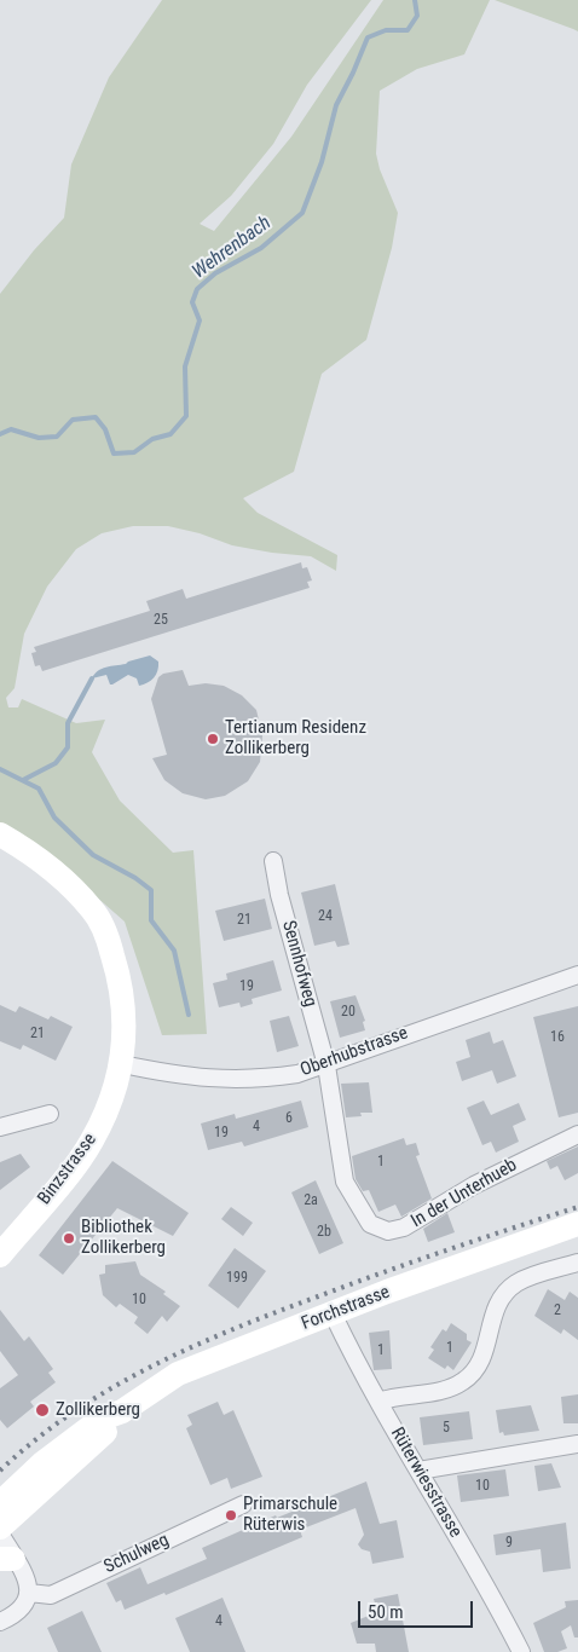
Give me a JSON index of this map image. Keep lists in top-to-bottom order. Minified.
{"streets":{"main road":["Binzstrasse","Forchstrasse"],"street":["Sennhofweg","Oberhubstrasse","In der Unterhueb","Rüterwiesstrasse","Schulweg"]},"crossings":[["Sennhofweg","Oberhubstrasse"],["Sennhofweg","In der Unterhueb"],["Oberhubstrasse","Binzstrasse"],["Oberhubstrasse","In der Unterhueb"],["Forchstrasse","Rüterwiesstrasse"]],"water":["Wehrenbach"],"places":["Tertianum Residenz Zollikerberg","Bibliothek Zollikerberg","Zollikerberg","Primarschule Rüterwis"],"house_numbers":["25","24","21","19","20","21","16","6","4","19","1","2a","2b","199","10","2","1","1","5","10","9","4"],"scale_bar":"50 m"}
